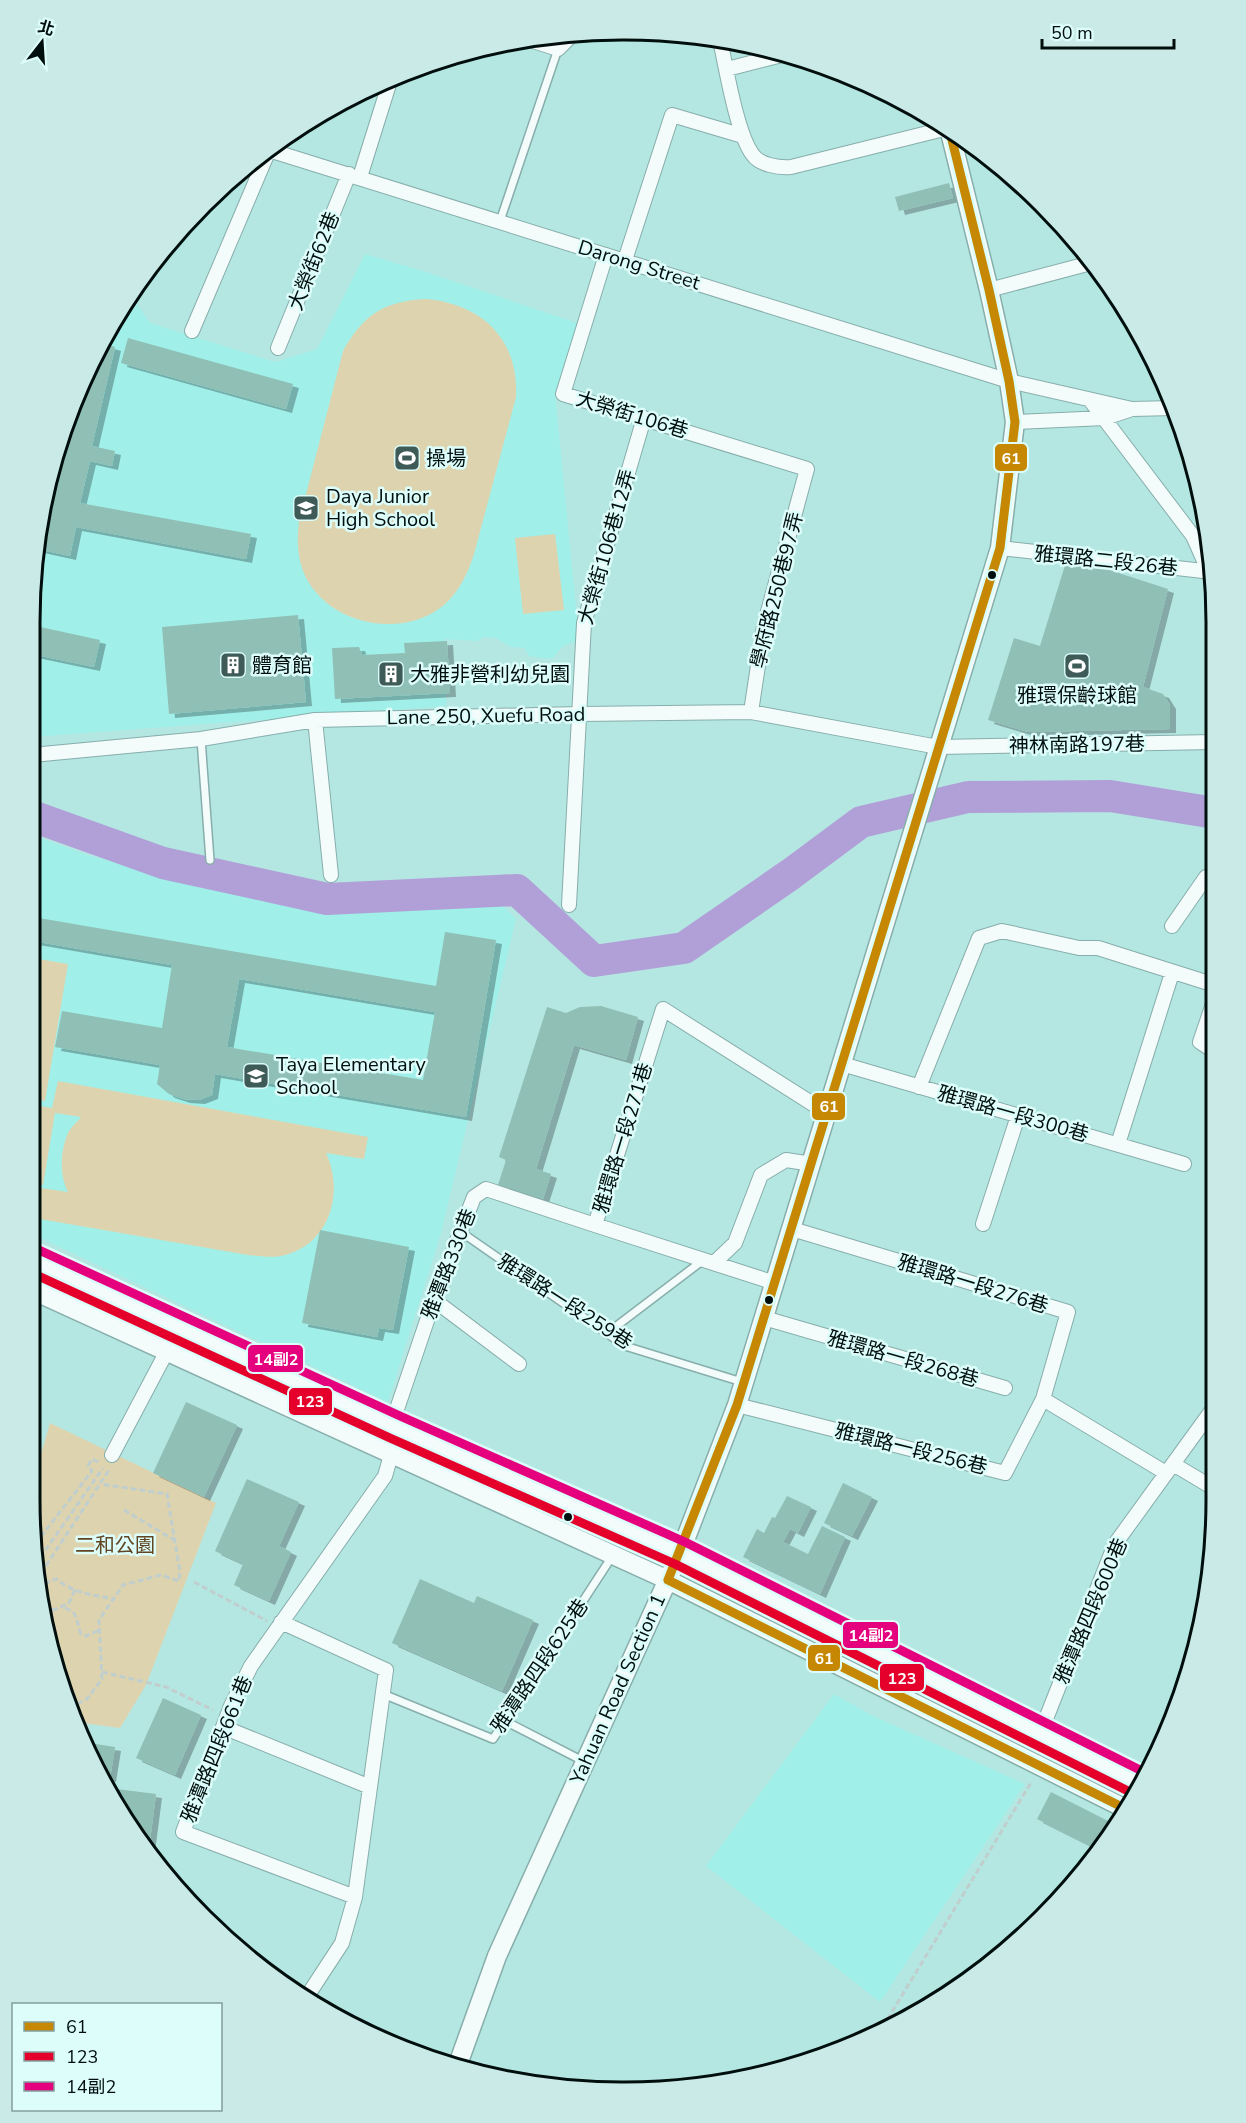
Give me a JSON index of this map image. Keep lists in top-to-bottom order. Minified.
{"streets":{"street":["大榮街62巷","Darong Street","大榮街106巷","大榮街106巷12弄","雅環路二段26巷","學府路250巷97弄","Lane 250, Xuefu Road","神林南路197巷","雅環路一段300巷","雅環路一段271巷","雅潭路330巷","雅環路一段276巷","雅環路一段268巷","雅環路一段256巷","雅潭路四段600巷","Yahuan Road Section 1","雅潭路四段661巷"],"lane":["雅環路一段259巷","雅潭路四段625巷"]},"crossings":[["大榮街62巷","Darong Street"],["Darong Street","大榮街106巷"],["Darong Street","Yahuan Road Section 1"],["大榮街106巷","大榮街106巷12弄"],["大榮街106巷","學府路250巷97弄"],["大榮街106巷12弄","Lane 250, Xuefu Road"],["雅環路二段26巷","Yahuan Road Section 1"],["學府路250巷97弄","Lane 250, Xuefu Road"],["Lane 250, Xuefu Road","神林南路197巷"],["Lane 250, Xuefu Road","Yahuan Road Section 1"],["神林南路197巷","Yahuan Road Section 1"],["雅環路一段300巷","Yahuan Road Section 1"],["雅環路一段271巷","雅潭路330巷"],["雅環路一段271巷","Yahuan Road Section 1"],["雅潭路330巷","雅環路一段259巷"],["雅潭路330巷","雅潭路四段661巷"],["雅環路一段276巷","雅環路一段256巷"],["雅環路一段276巷","Yahuan Road Section 1"],["雅環路一段259巷","Yahuan Road Section 1"],["雅環路一段268巷","Yahuan Road Section 1"],["雅環路一段256巷","Yahuan Road Section 1"]],"parks":["二和公園"],"places":{"sports":["操場","雅環保齡球館"],"school or university":["Daya Junior High School","Taya Elementary School"],"building":["體育館","大雅非營利幼兒園"]},"lines":["transit line 61","transit line 14副2","transit line 123"],"legend":["61","123","14副2"],"scale_bar":"50 m","north":"top"}
